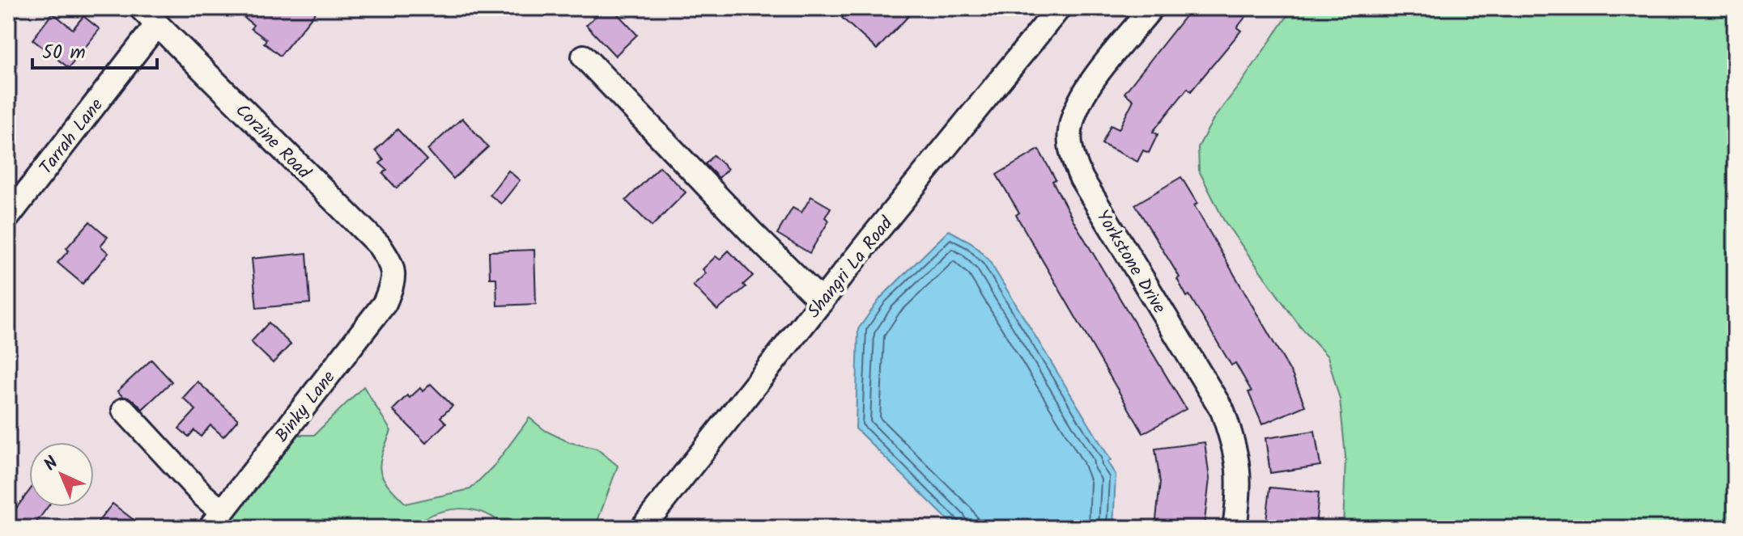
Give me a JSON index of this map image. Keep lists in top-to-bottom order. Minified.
{"streets":{"street":["Tarrah Lane","Corzine Road","Yorkstone Drive","Shangri La Road","Binky Lane"]},"crossings":[["Tarrah Lane","Corzine Road"],["Corzine Road","Binky Lane"]],"scale_bar":"50 m","north":"top left"}
